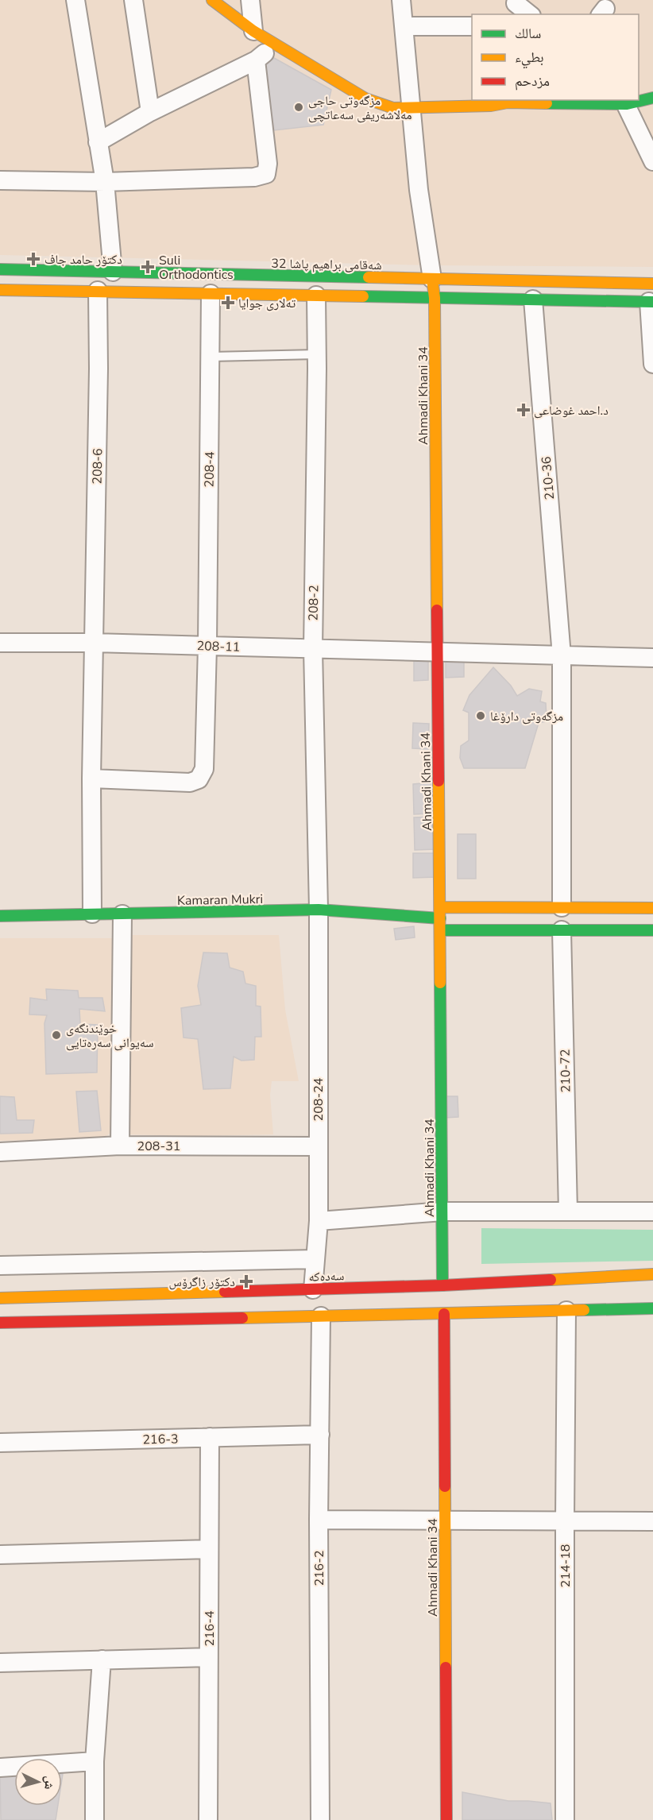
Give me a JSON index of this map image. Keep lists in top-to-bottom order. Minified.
{"streets":{"street":["شەقامی براهیم پاشا 32","Ahmadi Khani 34","208-6","208-4","210-36","208-2","208-11","Kamaran Mukri","210-72","208-24","208-31","سەدەکە","216-3","214-18","216-2","216-4"]},"crossings":[["شەقامی براهیم پاشا 32","Ahmadi Khani 34"],["Ahmadi Khani 34","208-11"],["Ahmadi Khani 34","Kamaran Mukri"],["Ahmadi Khani 34","سەدەکە"],["208-6","208-4"],["208-6","208-11"],["208-6","Kamaran Mukri"],["208-4","208-11"],["208-2","208-11"],["208-2","Kamaran Mukri"],["208-2","208-24"],["Kamaran Mukri","210-72"],["Kamaran Mukri","208-24"],["208-24","208-31"],["208-24","سەدەکە"],["216-3","216-2"],["216-3","216-4"]],"places":{"other":["مزگەوتی حاجی مەلاشەریفی سەعاتچی","مزگەوتی دارۆغا","خوێندنگەی سەیوانی سەرەتایی"],"health":["دکتۆر حامد جاف","Suli Orthodontics","تەلاری جوایا","د.احمد غوضاعی","دکتۆر زاگرۆس"]},"legend":["سالك","بطيء","مزدحم"],"north":"right"}
